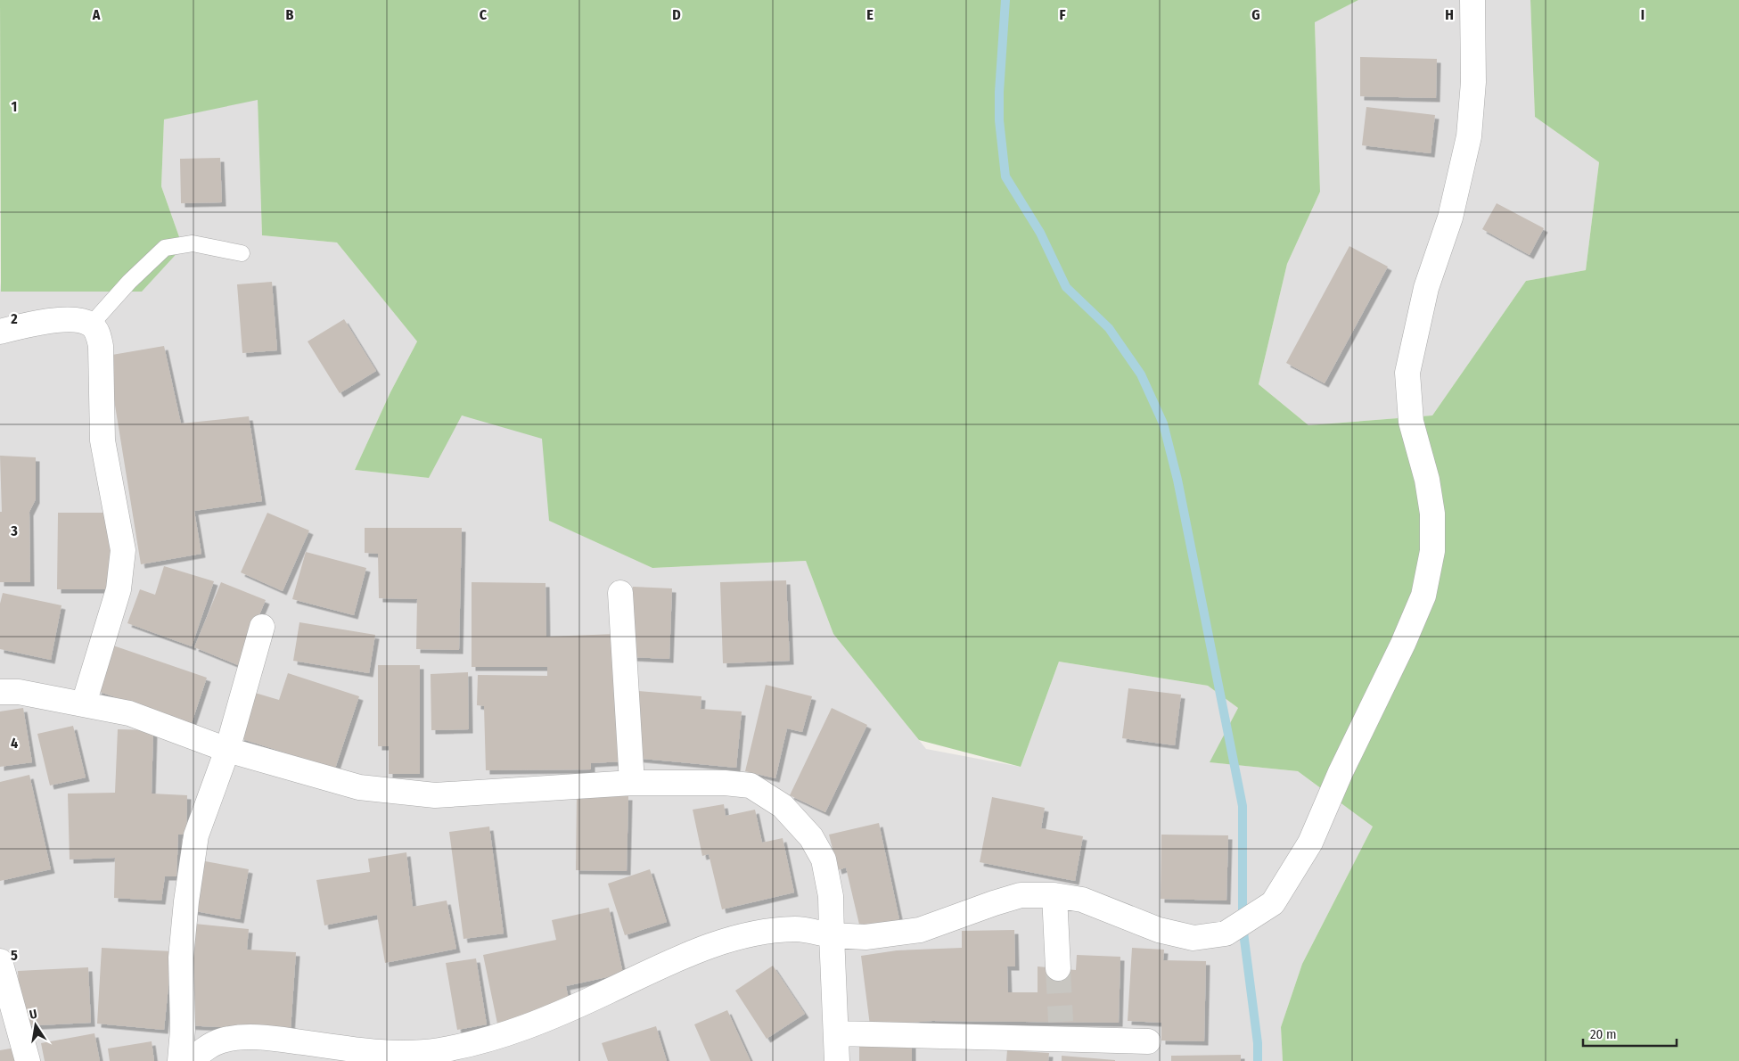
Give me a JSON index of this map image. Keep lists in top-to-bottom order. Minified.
{"scale_bar":"20 m","north":"top","grid":{"columns":["A","B","C","D","E","F","G","H","I"],"rows":["1","2","3","4","5"]}}
